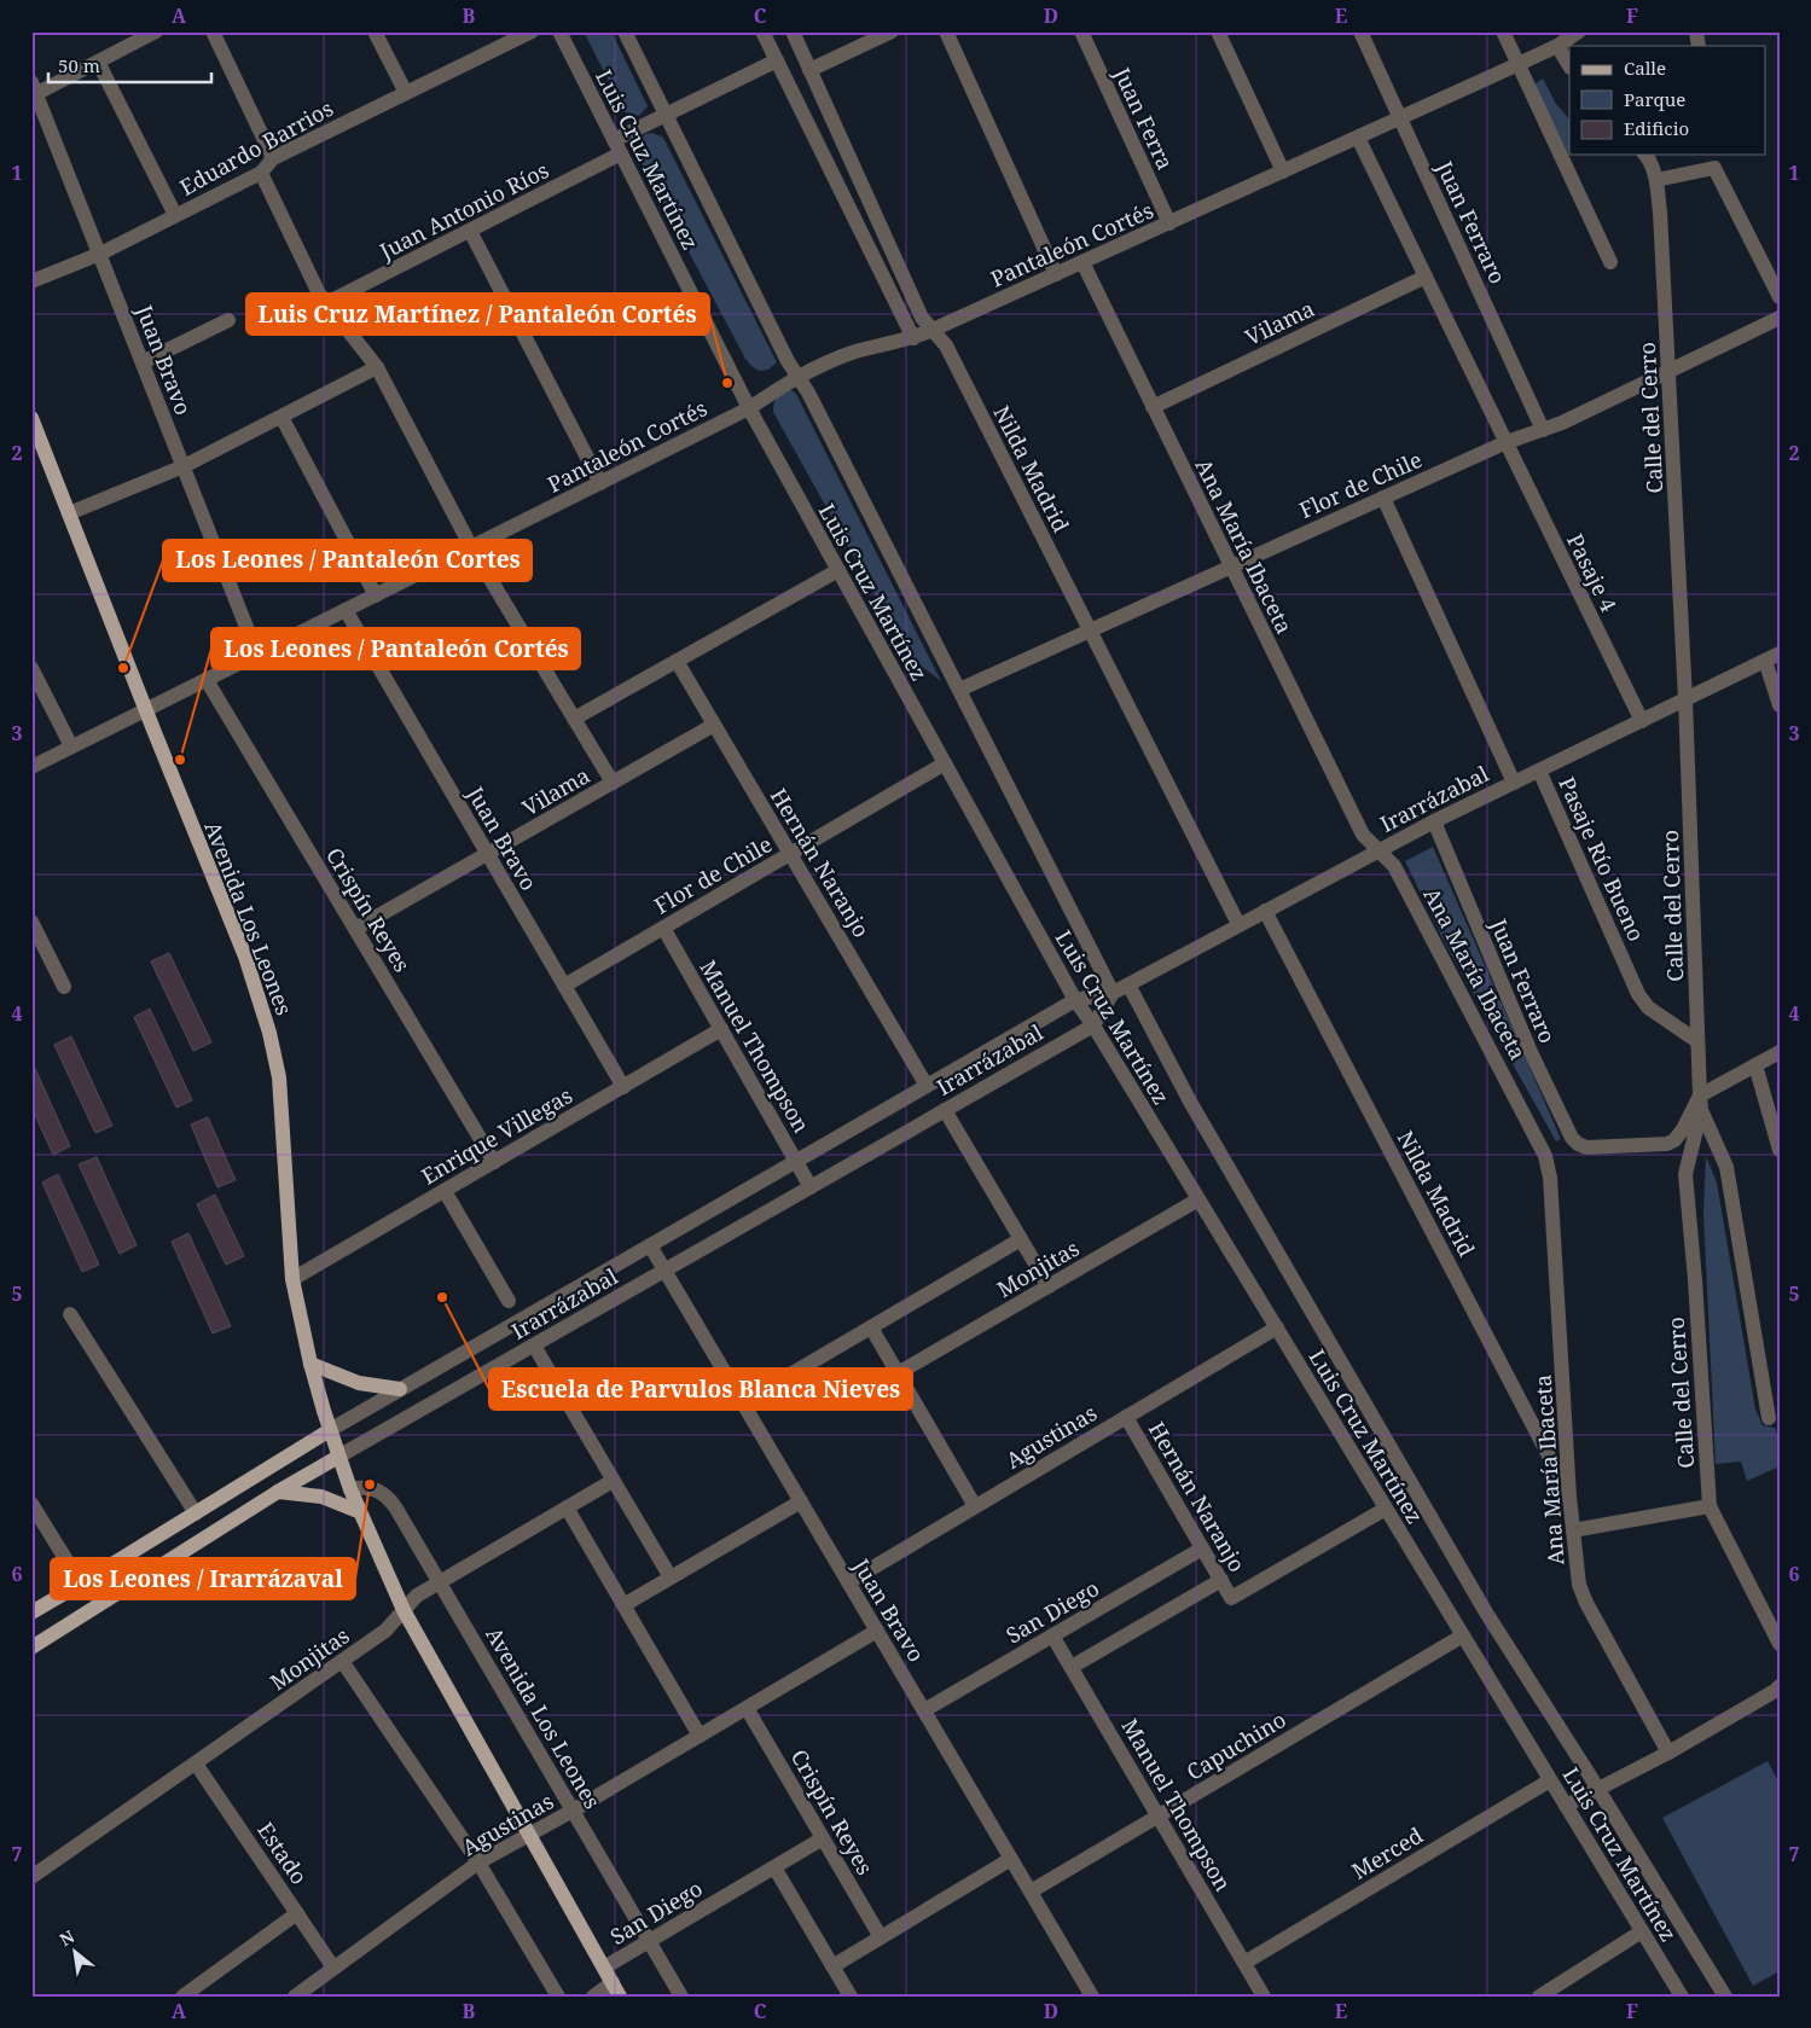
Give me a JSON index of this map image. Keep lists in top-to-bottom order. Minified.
{"streets":{"main road":["Irarrázabal","Avenida Los Leones"],"street":["Juan Ferra","Eduardo Barrios","Luis Cruz Martínez","Juan Antonio Ríos","Juan Ferraro","Pantaleón Cortés","Vilama","Juan Bravo","Calle del Cerro","Nilda Madrid","Flor de Chile","Ana María Ibaceta","Pasaje 4","Pasaje Río Bueno","Hernán Naranjo","Crispín Reyes","Manuel Thompson","Enrique Villegas","Monjitas","Agustinas","San Diego","Capuchino","Estado","Merced"]},"crossings":[["Juan Ferra","Pantaleón Cortés"],["Eduardo Barrios","Juan Bravo"],["Luis Cruz Martínez","Juan Antonio Ríos"],["Luis Cruz Martínez","Pantaleón Cortés"],["Luis Cruz Martínez","Flor de Chile"],["Luis Cruz Martínez","Irarrázabal"],["Luis Cruz Martínez","Hernán Naranjo"],["Luis Cruz Martínez","Monjitas"],["Luis Cruz Martínez","Agustinas"],["Luis Cruz Martínez","Capuchino"],["Luis Cruz Martínez","Merced"],["Juan Ferraro","Pantaleón Cortés"],["Juan Ferraro","Calle del Cerro"],["Juan Ferraro","Flor de Chile"],["Juan Ferraro","Irarrázabal"],["Pantaleón Cortés","Juan Bravo"],["Pantaleón Cortés","Nilda Madrid"],["Pantaleón Cortés","Ana María Ibaceta"],["Pantaleón Cortés","Crispín Reyes"],["Pantaleón Cortés","Avenida Los Leones"],["Vilama","Juan Bravo"],["Vilama","Ana María Ibaceta"],["Vilama","Hernán Naranjo"],["Vilama","Crispín Reyes"],["Juan Bravo","Flor de Chile"],["Juan Bravo","Irarrázabal"],["Juan Bravo","Enrique Villegas"],["Juan Bravo","Monjitas"],["Juan Bravo","Agustinas"],["Juan Bravo","San Diego"],["Juan Bravo","Capuchino"],["Calle del Cerro","Flor de Chile"],["Calle del Cerro","Irarrázabal"],["Calle del Cerro","Pasaje Río Bueno"],["Nilda Madrid","Flor de Chile"],["Nilda Madrid","Ana María Ibaceta"],["Nilda Madrid","Irarrázabal"],["Flor de Chile","Ana María Ibaceta"],["Flor de Chile","Pasaje 4"],["Flor de Chile","Hernán Naranjo"],["Flor de Chile","Manuel Thompson"],["Ana María Ibaceta","Irarrázabal"],["Pasaje 4","Irarrázabal"],["Irarrázabal","Pasaje Río Bueno"],["Irarrázabal","Hernán Naranjo"],["Irarrázabal","Avenida Los Leones"],["Irarrázabal","Manuel Thompson"],["Hernán Naranjo","Agustinas"],["Hernán Naranjo","San Diego"],["Crispín Reyes","Enrique Villegas"],["Crispín Reyes","Agustinas"],["Crispín Reyes","San Diego"],["Avenida Los Leones","Enrique Villegas"],["Avenida Los Leones","Monjitas"],["Avenida Los Leones","Agustinas"],["Avenida Los Leones","San Diego"],["Manuel Thompson","Enrique Villegas"],["Manuel Thompson","San Diego"],["Manuel Thompson","Capuchino"],["Manuel Thompson","Merced"],["Monjitas","Estado"],["Agustinas","Estado"]],"places":["Luis Cruz Martínez / Pantaleón Cortés","Los Leones / Pantaleón Cortes","Los Leones / Pantaleón Cortés","Escuela de Parvulos Blanca Nieves","Los Leones / Irarrázaval"],"legend":["Calle","Parque","Edificio"],"scale_bar":"50 m","north":"top left","grid":{"columns":["A","B","C","D","E","F"],"rows":["1","2","3","4","5","6","7"]}}
